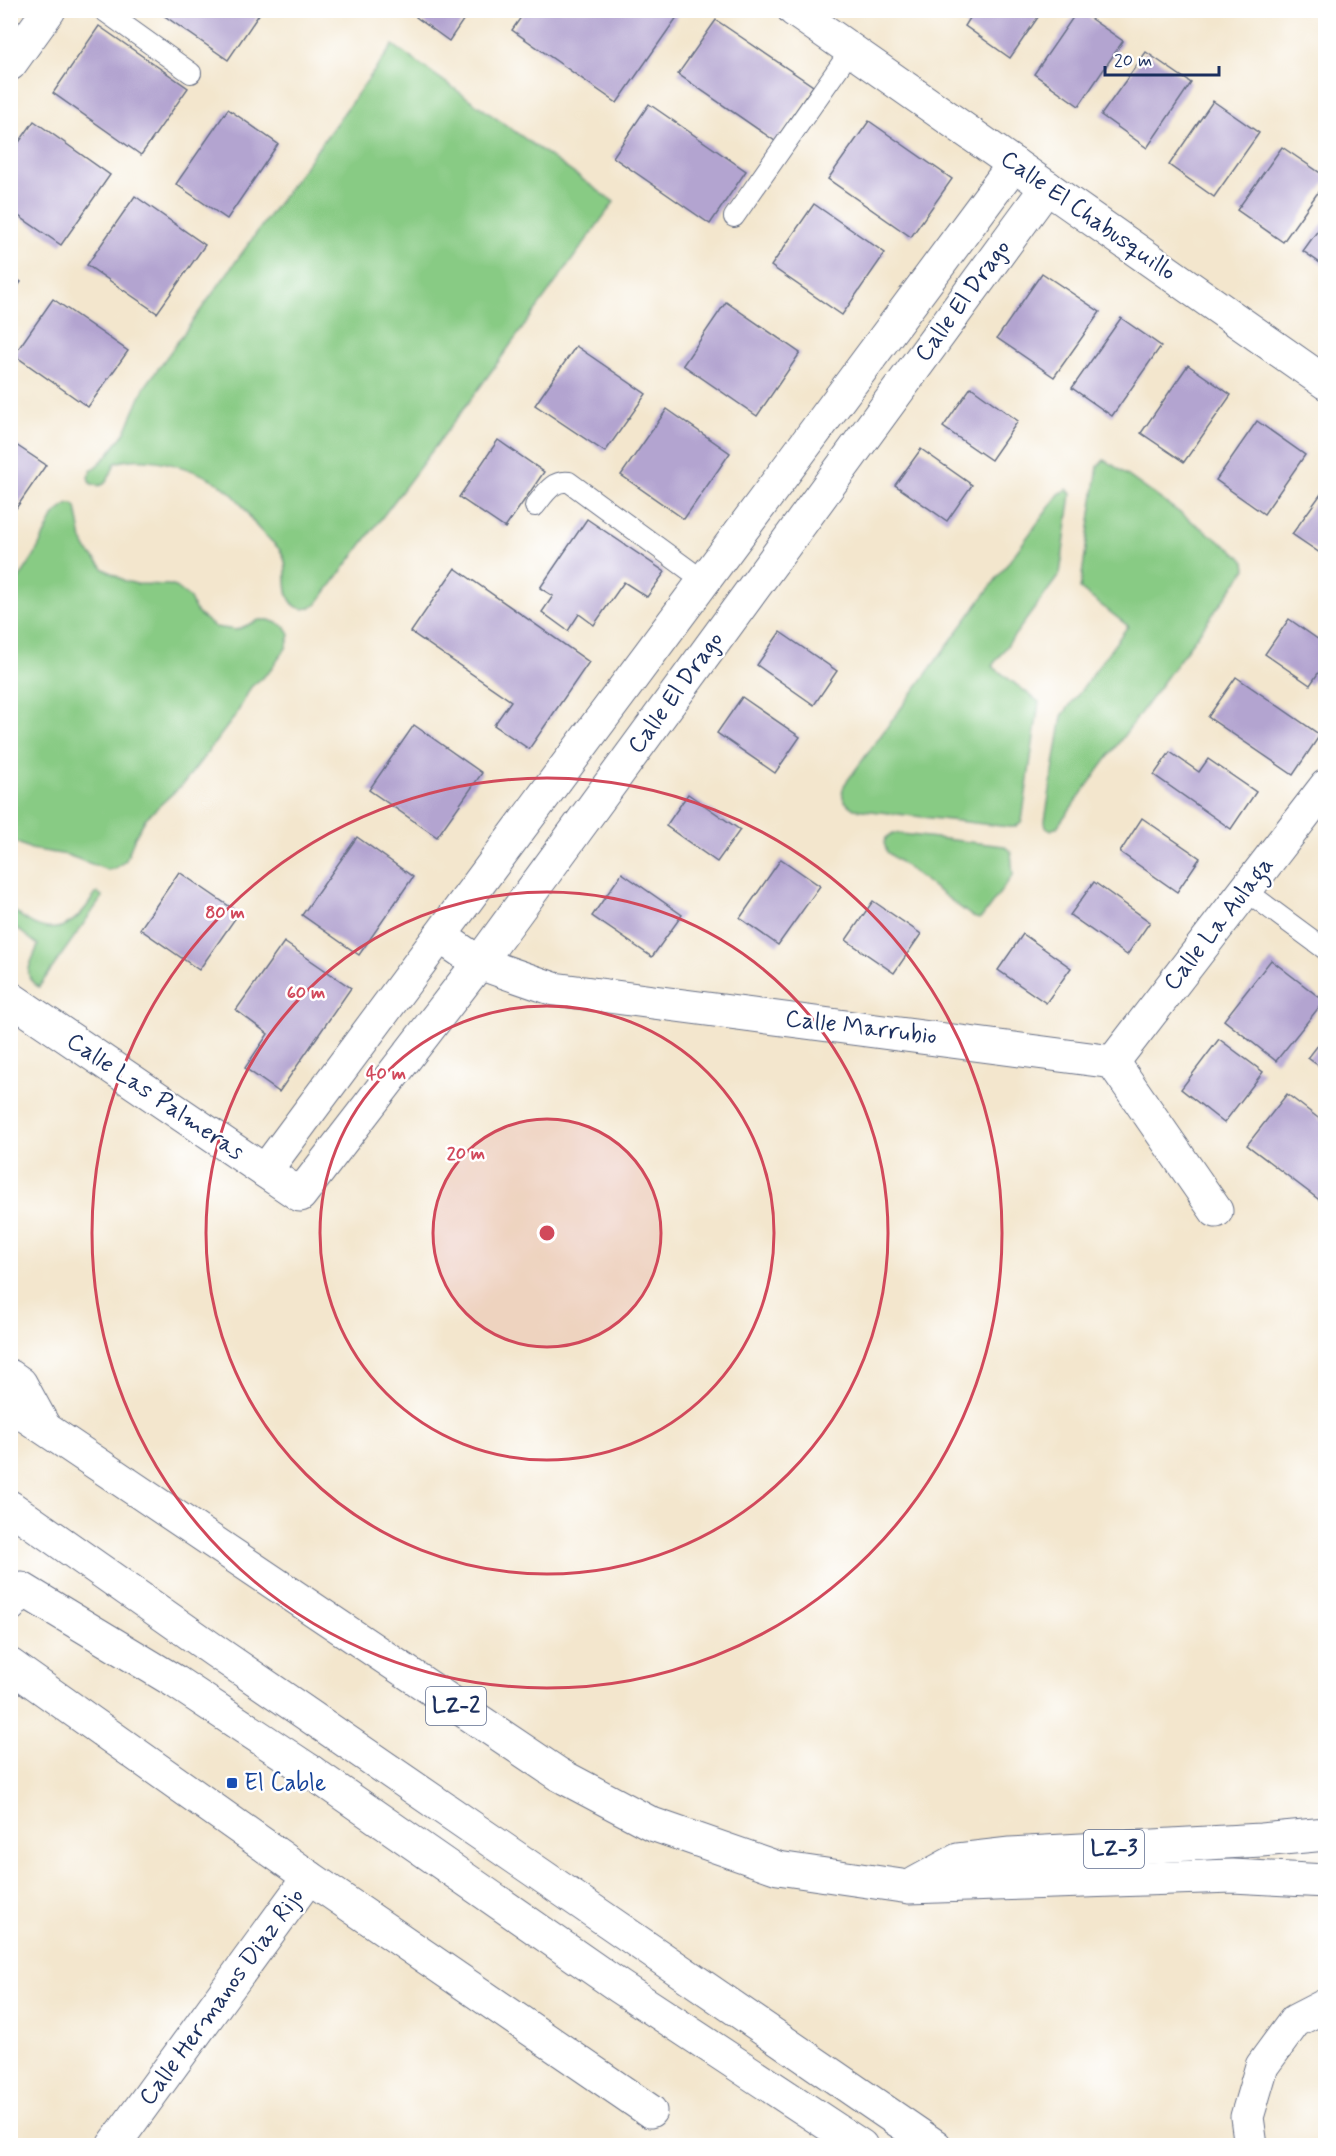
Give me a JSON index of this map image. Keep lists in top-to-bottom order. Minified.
{"streets":{"main road":["Calle El Chabusquillo","Calle El Drago","Calle La Aulaga","Calle Marrubio","Calle Las Palmeras","LZ-2","LZ-3","Calle Hermanos Diaz Rijo"]},"crossings":[["Calle El Chabusquillo","Calle El Drago"],["Calle El Drago","Calle Marrubio"],["Calle El Drago","Calle Las Palmeras"],["Calle La Aulaga","Calle Marrubio"],["LZ-2","LZ-3"]],"places":{"transit":["El Cable"]},"scale_bar":"20 m","rings":["80 m","60 m","40 m","20 m"]}
